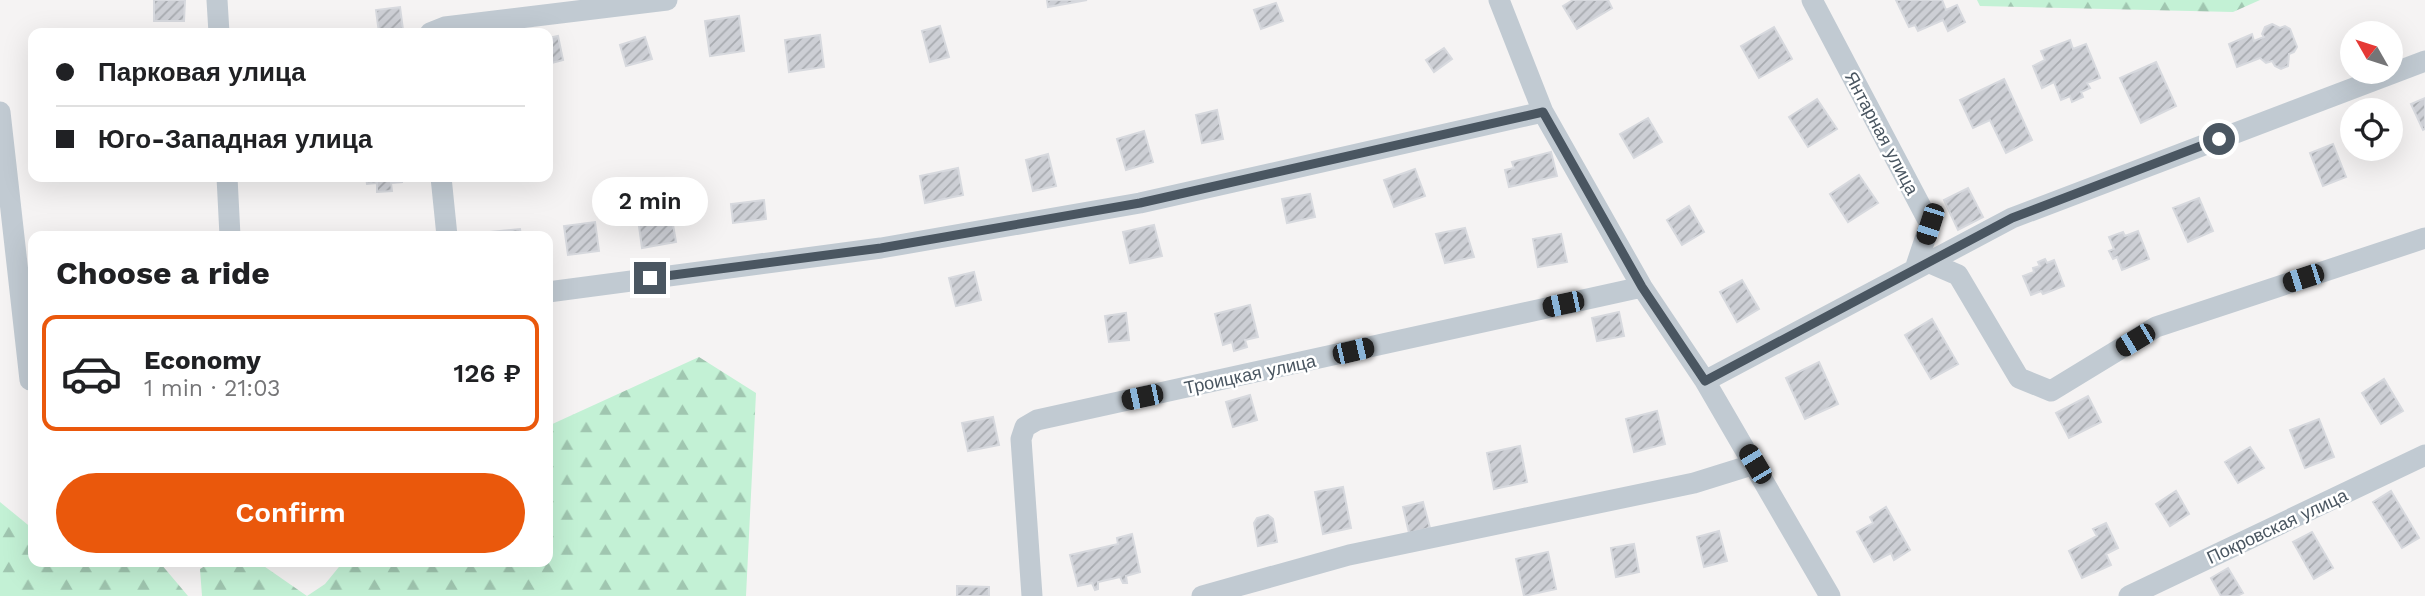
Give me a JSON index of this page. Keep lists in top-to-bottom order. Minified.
{"streets":{"street":["Янтарная улица","Троицкая улица","Покровская улица"]},"north":"top left","page":{"banner":["Парковая улица","Юго-Западная улица"],"bubble":"2 min","heading":"Choose a ride","list":[{"name":"Economy","note":"1 min · 21:03","value":"126 ₽"}],"buttons":"Confirm"}}
